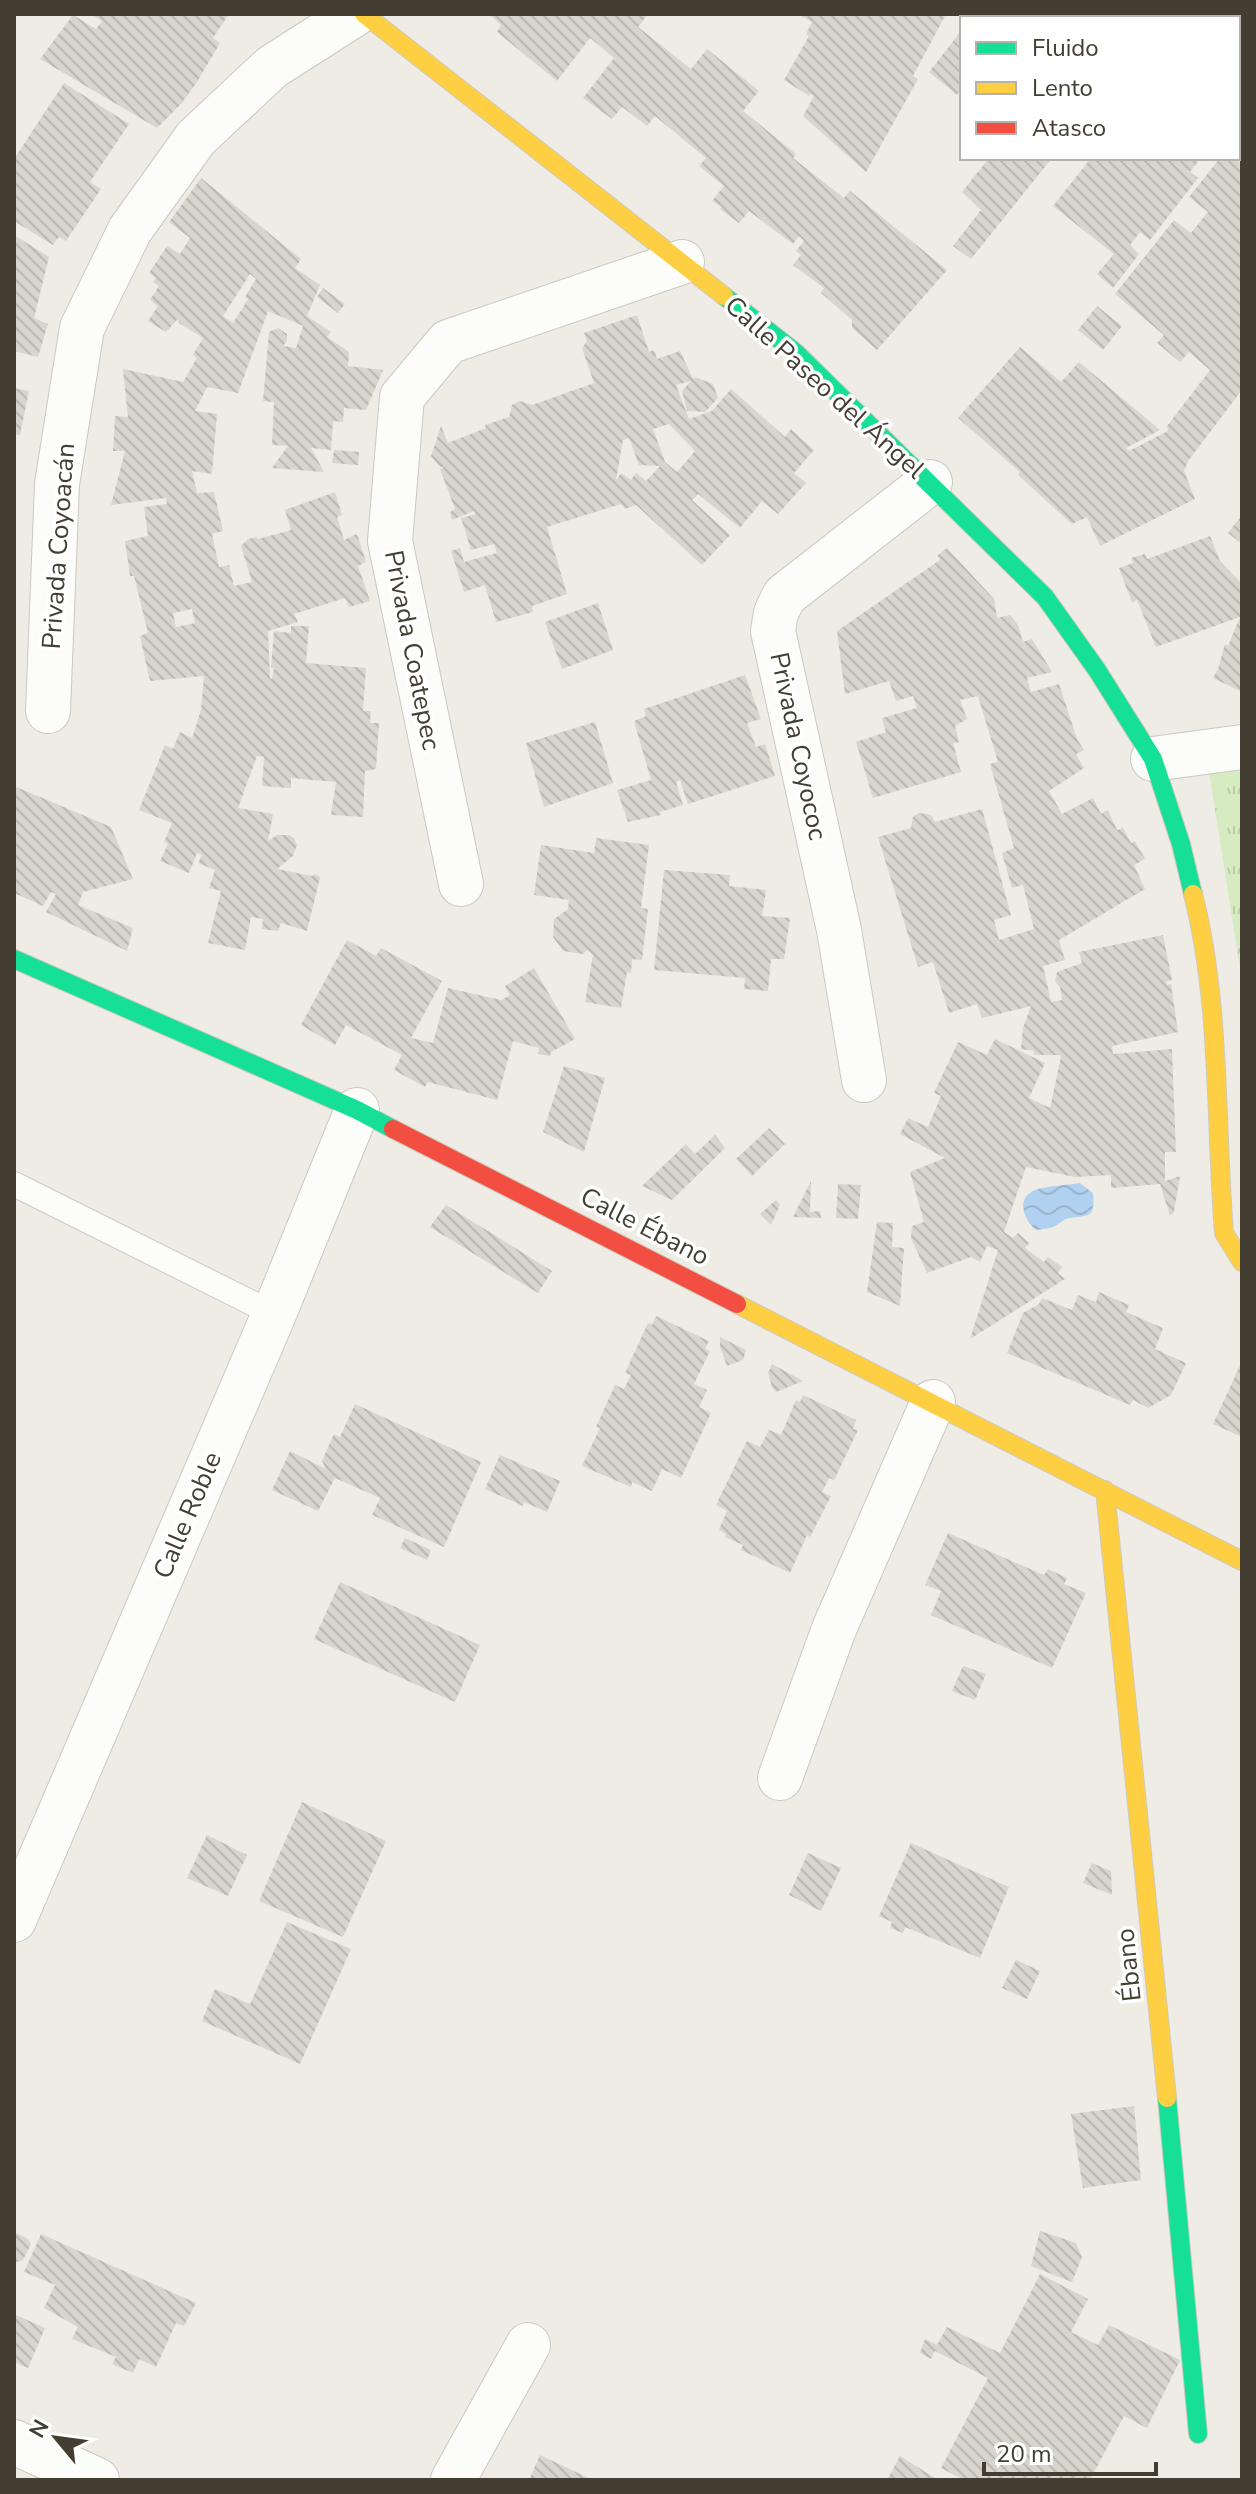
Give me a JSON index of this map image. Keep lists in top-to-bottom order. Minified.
{"streets":{"street":["Calle Paseo del Ángel","Privada Coyoacán","Privada Coatepec","Privada Coyococ","Calle Ébano","Calle Roble","Ébano"]},"crossings":[["Calle Paseo del Ángel","Privada Coatepec"],["Calle Paseo del Ángel","Privada Coyococ"],["Calle Ébano","Calle Roble"],["Calle Ébano","Ébano"]],"legend":["Fluido","Lento","Atasco"],"scale_bar":"20 m","north":"top left"}
